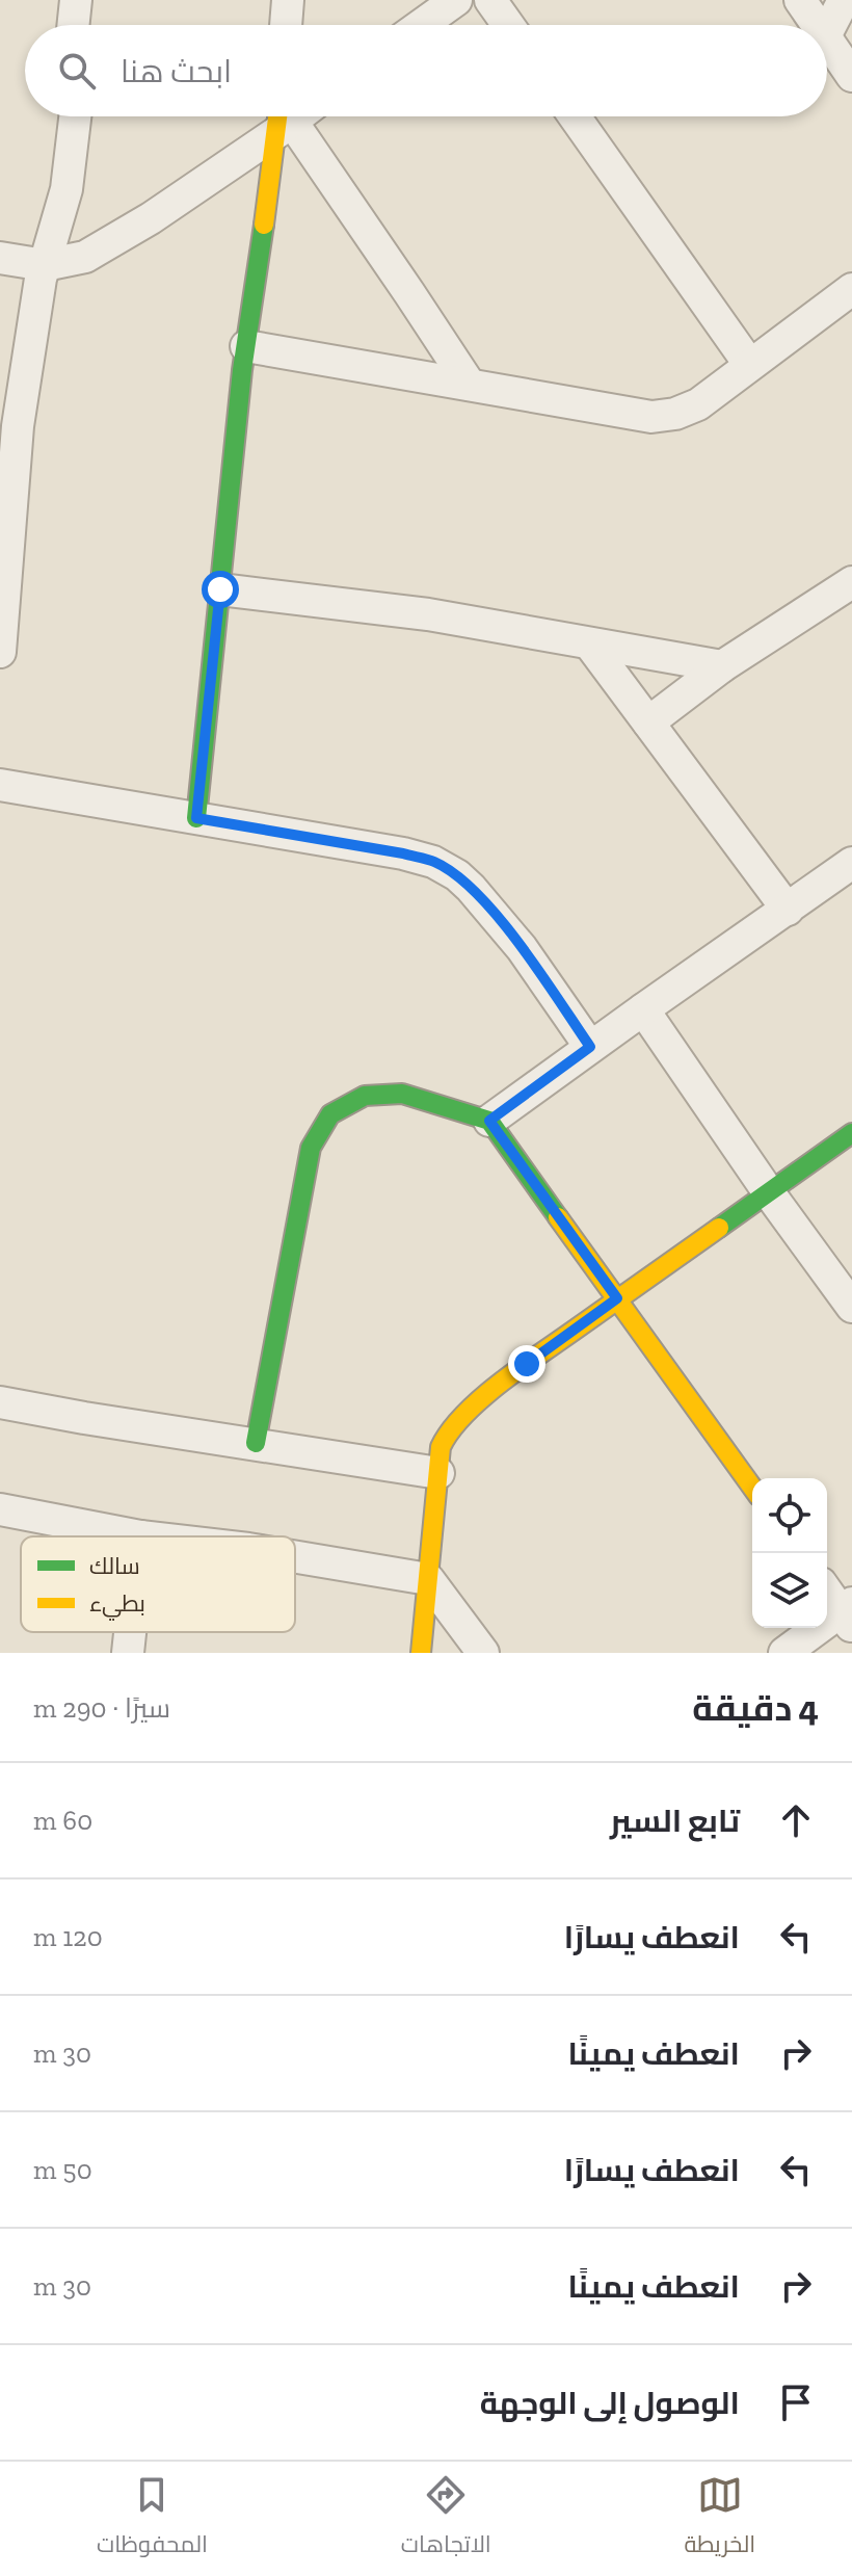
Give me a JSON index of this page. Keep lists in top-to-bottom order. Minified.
{"legend":["سالك","بطيء"],"page":{"search":"ابحث هنا","heading":["4 دقيقة","سيرًا · 290 m"],"list":[["تابع السير","60 m"],["انعطف يسارًا","120 m"],["انعطف يمينًا","30 m"],["انعطف يسارًا","50 m"],["انعطف يمينًا","30 m"],"الوصول إلى الوجهة"],"nav":["الخريطة","الاتجاهات","المحفوظات"]}}
